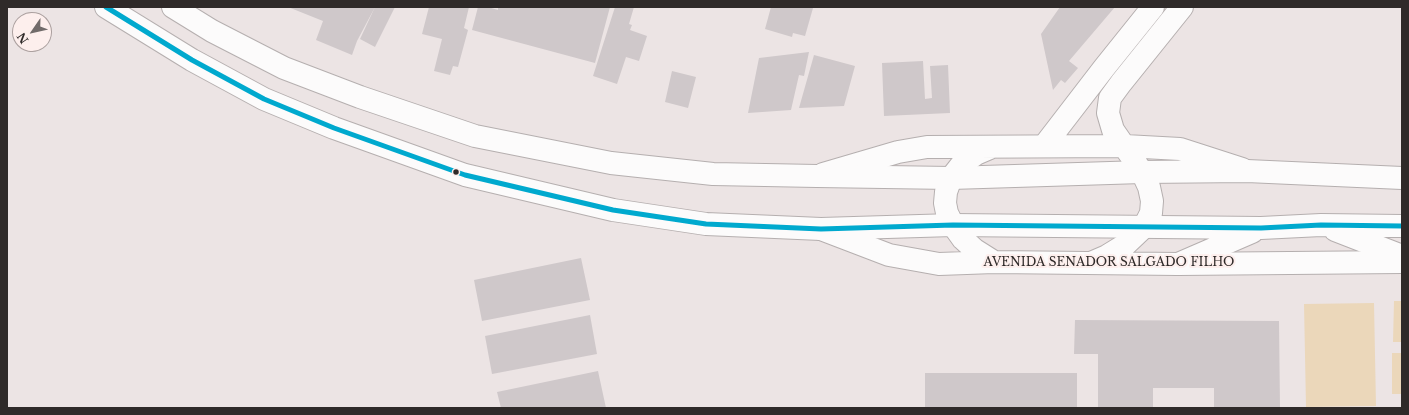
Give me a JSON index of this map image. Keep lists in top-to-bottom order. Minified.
{"streets":{"main road":["AVENIDA SENADOR SALGADO FILHO"]},"north":"bottom left"}
